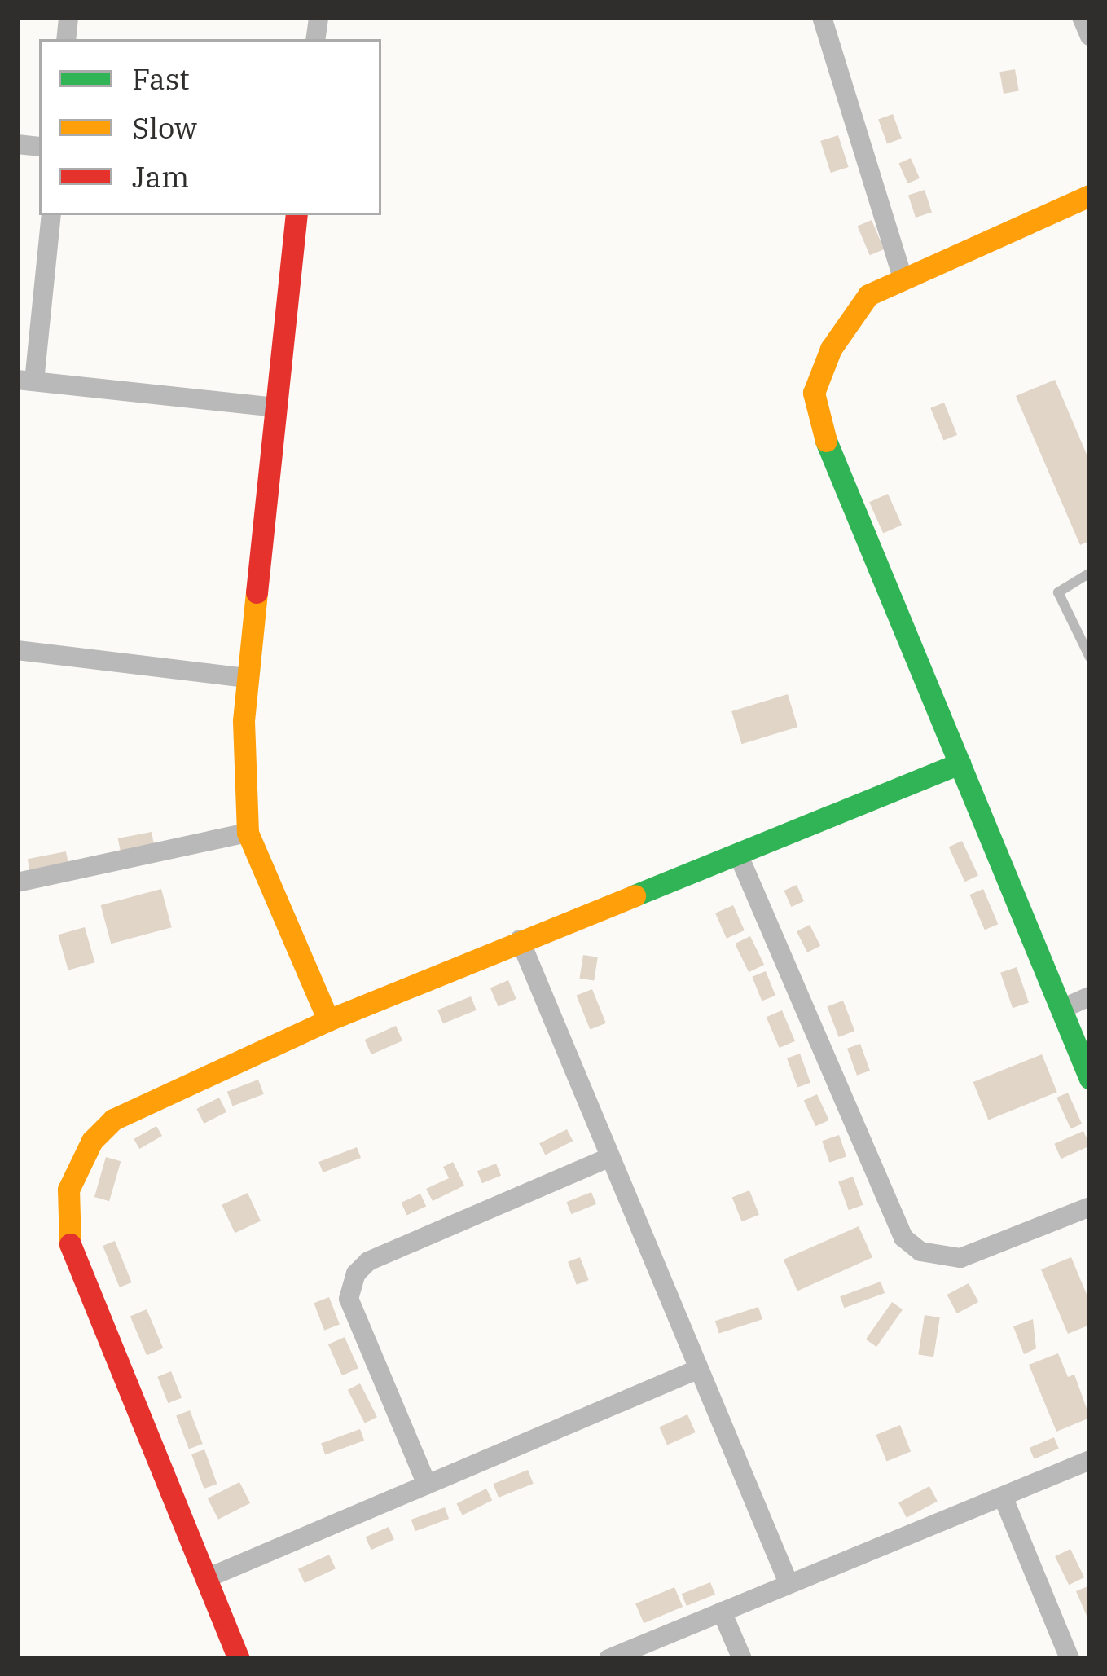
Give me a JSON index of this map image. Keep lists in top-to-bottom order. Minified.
{"legend":["Fast","Slow","Jam"]}
